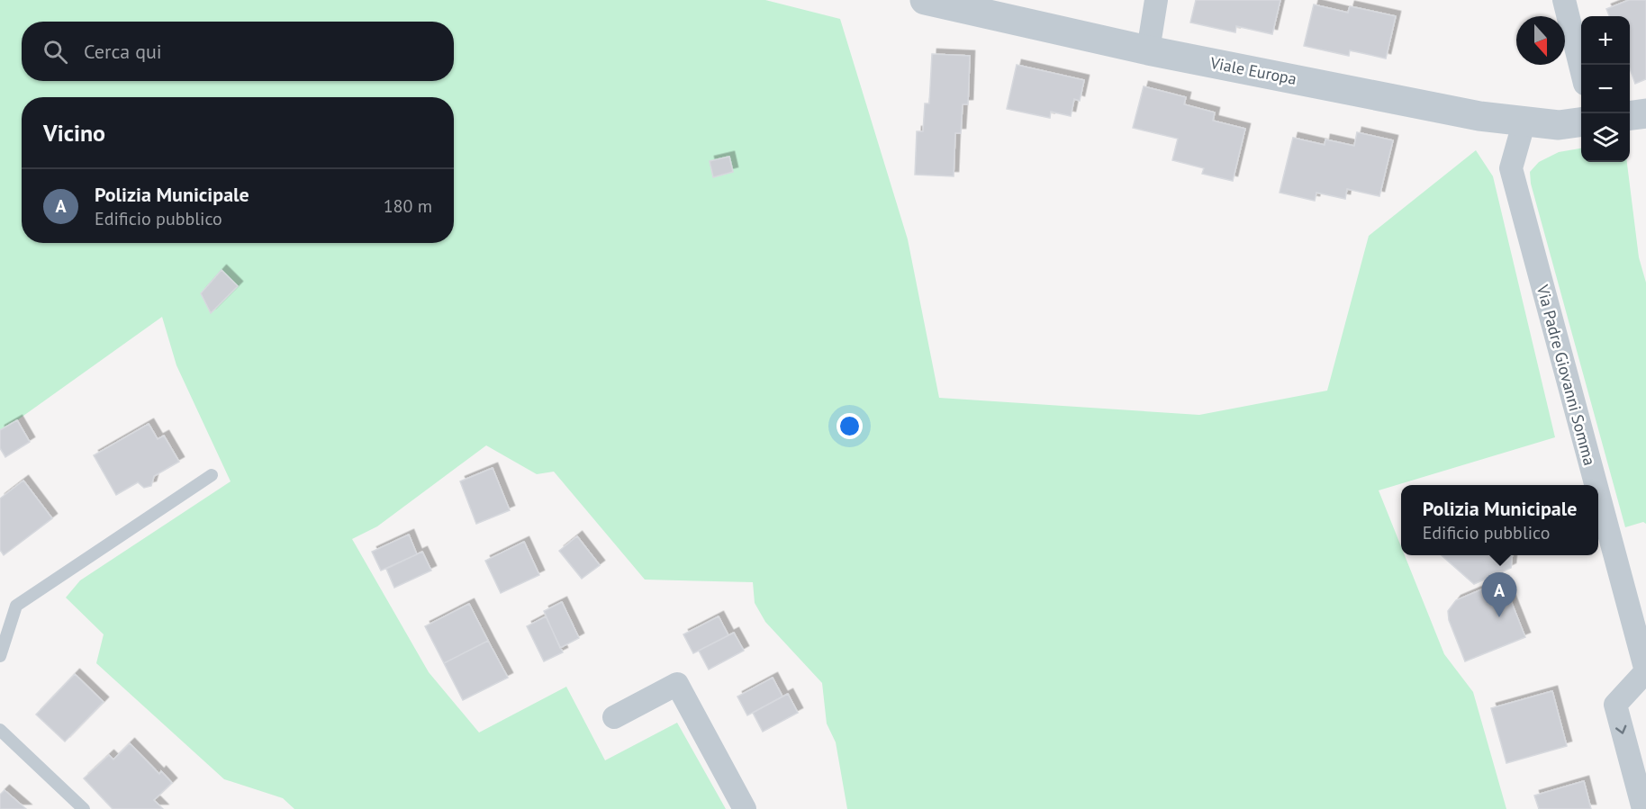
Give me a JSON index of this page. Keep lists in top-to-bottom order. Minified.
{"streets":{"street":["Viale Europa","Via Padre Giovanni Somma"]},"crossings":[["Viale Europa","Via Padre Giovanni Somma"]],"north":"bottom","page":{"map_buttons":["+","−"],"search":"Cerca qui","heading":"Vicino","list":[{"mark":"A","name":"Polizia Municipale","note":"Edificio pubblico","value":"180 m"}],"popup":["Polizia Municipale","Edificio pubblico"],"pins":"A"}}
